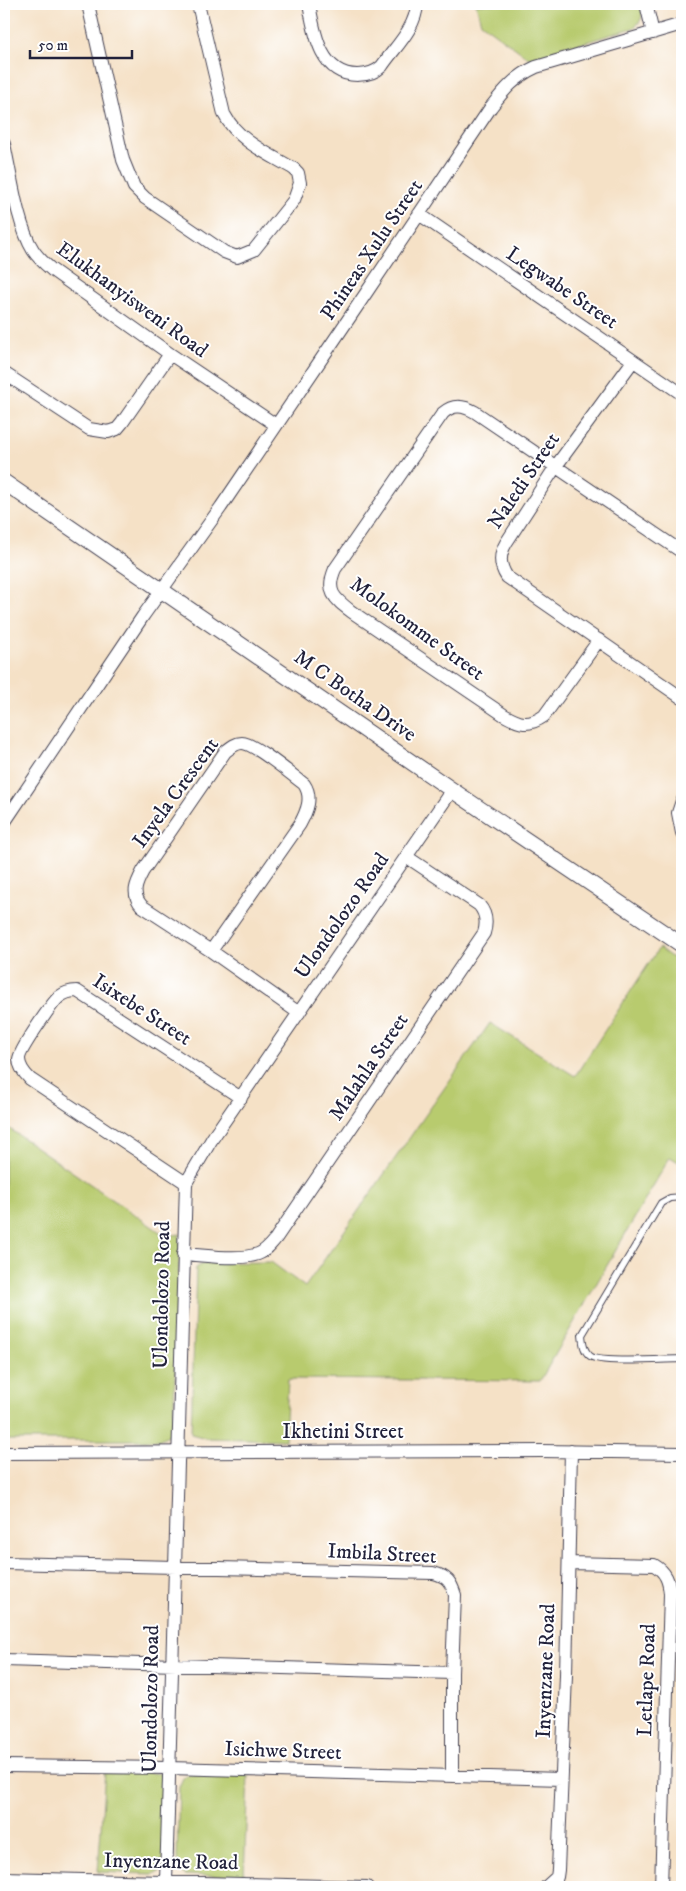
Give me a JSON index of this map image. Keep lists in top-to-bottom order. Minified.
{"streets":{"street":["Phineas Xulu Street","Legwabe Street","Elukhanyisweni Road","Naledi Street","Molokomme Street","M C Botha Drive","Inyela Crescent","Ulondolozo Road","Isixebe Street","Malahla Street","Ikhetini Street","Imbila Street","Inyenzane Road","Letlape Road","Isichwe Street"]},"crossings":[["Phineas Xulu Street","Legwabe Street"],["Phineas Xulu Street","Elukhanyisweni Road"],["Phineas Xulu Street","M C Botha Drive"],["Legwabe Street","Naledi Street"],["Naledi Street","Molokomme Street"],["M C Botha Drive","Ulondolozo Road"],["Inyela Crescent","Ulondolozo Road"],["Ulondolozo Road","Isixebe Street"],["Ulondolozo Road","Malahla Street"],["Ulondolozo Road","Ikhetini Street"],["Ulondolozo Road","Imbila Street"],["Ulondolozo Road","Inyenzane Road"],["Ulondolozo Road","Isichwe Street"],["Ikhetini Street","Inyenzane Road"],["Imbila Street","Isichwe Street"],["Inyenzane Road","Letlape Road"],["Inyenzane Road","Isichwe Street"]],"scale_bar":"50 m"}
